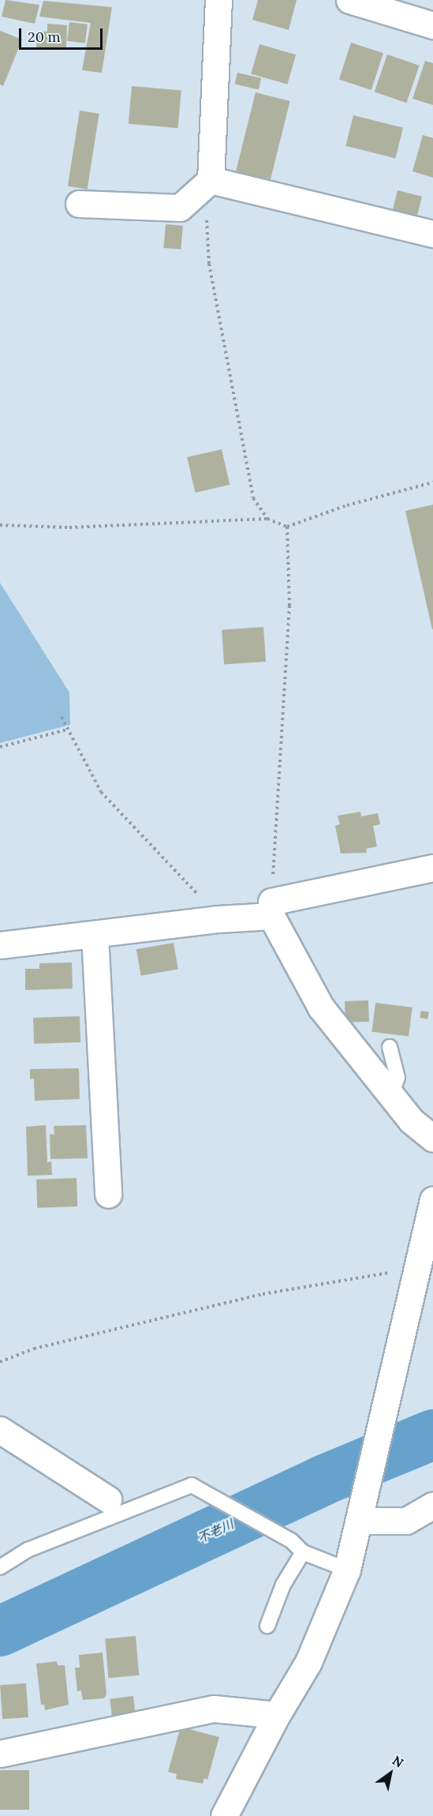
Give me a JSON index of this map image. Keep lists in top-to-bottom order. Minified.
{"water":["不老川"],"scale_bar":"20 m","north":"top right"}
